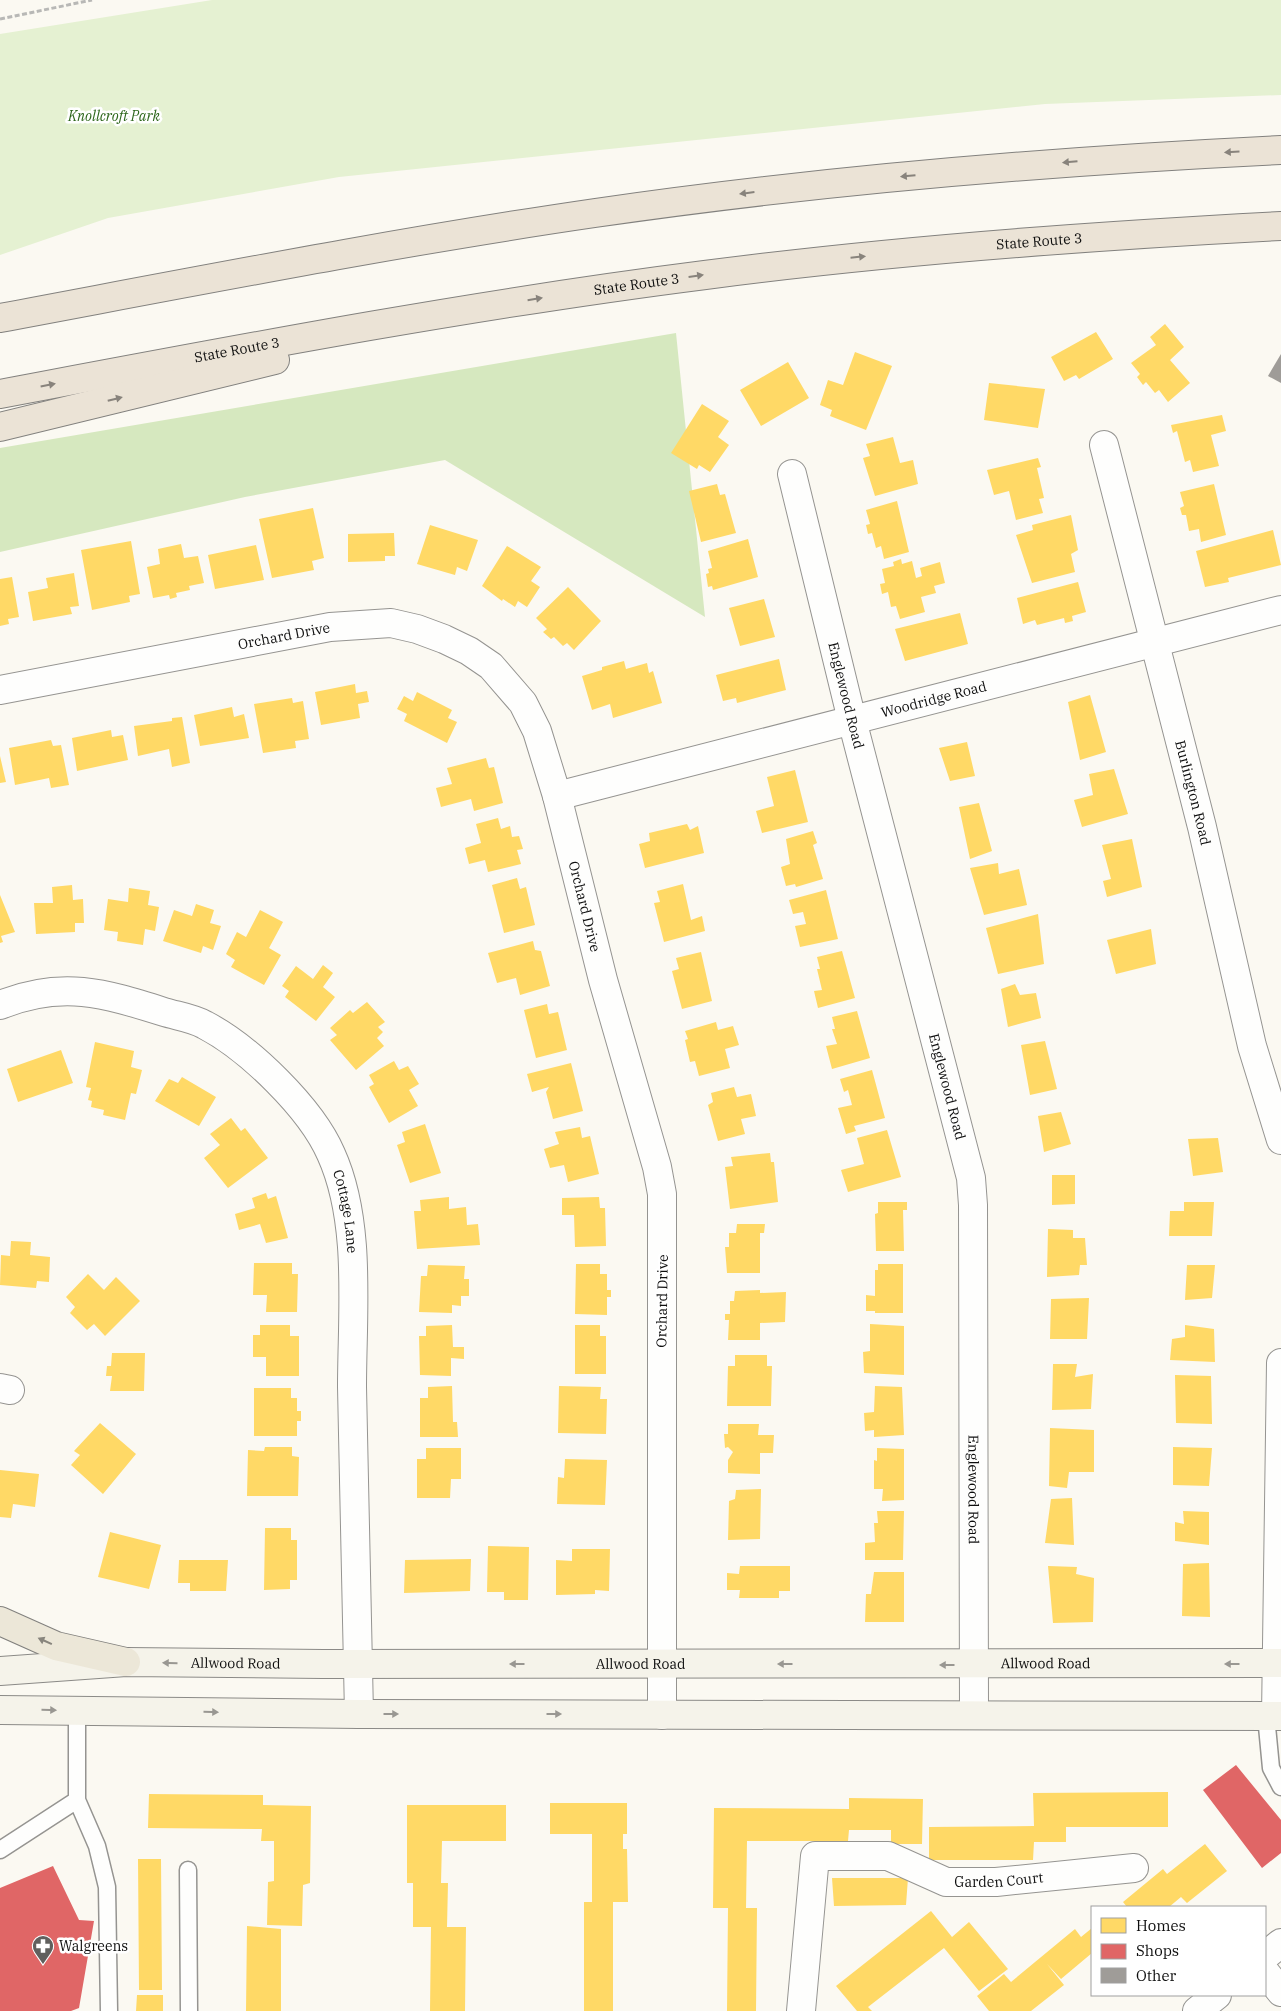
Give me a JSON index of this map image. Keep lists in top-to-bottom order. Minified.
{"streets":{"highway":["State Route 3"],"main road":["Allwood Road"],"street":["Orchard Drive","Englewood Road","Woodridge Road","Burlington Road","Cottage Lane","Garden Court"]},"crossings":[["Orchard Drive","Woodridge Road"],["Orchard Drive","Allwood Road"],["Englewood Road","Woodridge Road"],["Englewood Road","Allwood Road"],["Woodridge Road","Burlington Road"],["Cottage Lane","Allwood Road"]],"parks":["Knollcroft Park"],"places":{"pharmacy":["Walgreens"]},"legend":["Homes","Shops","Other"]}
